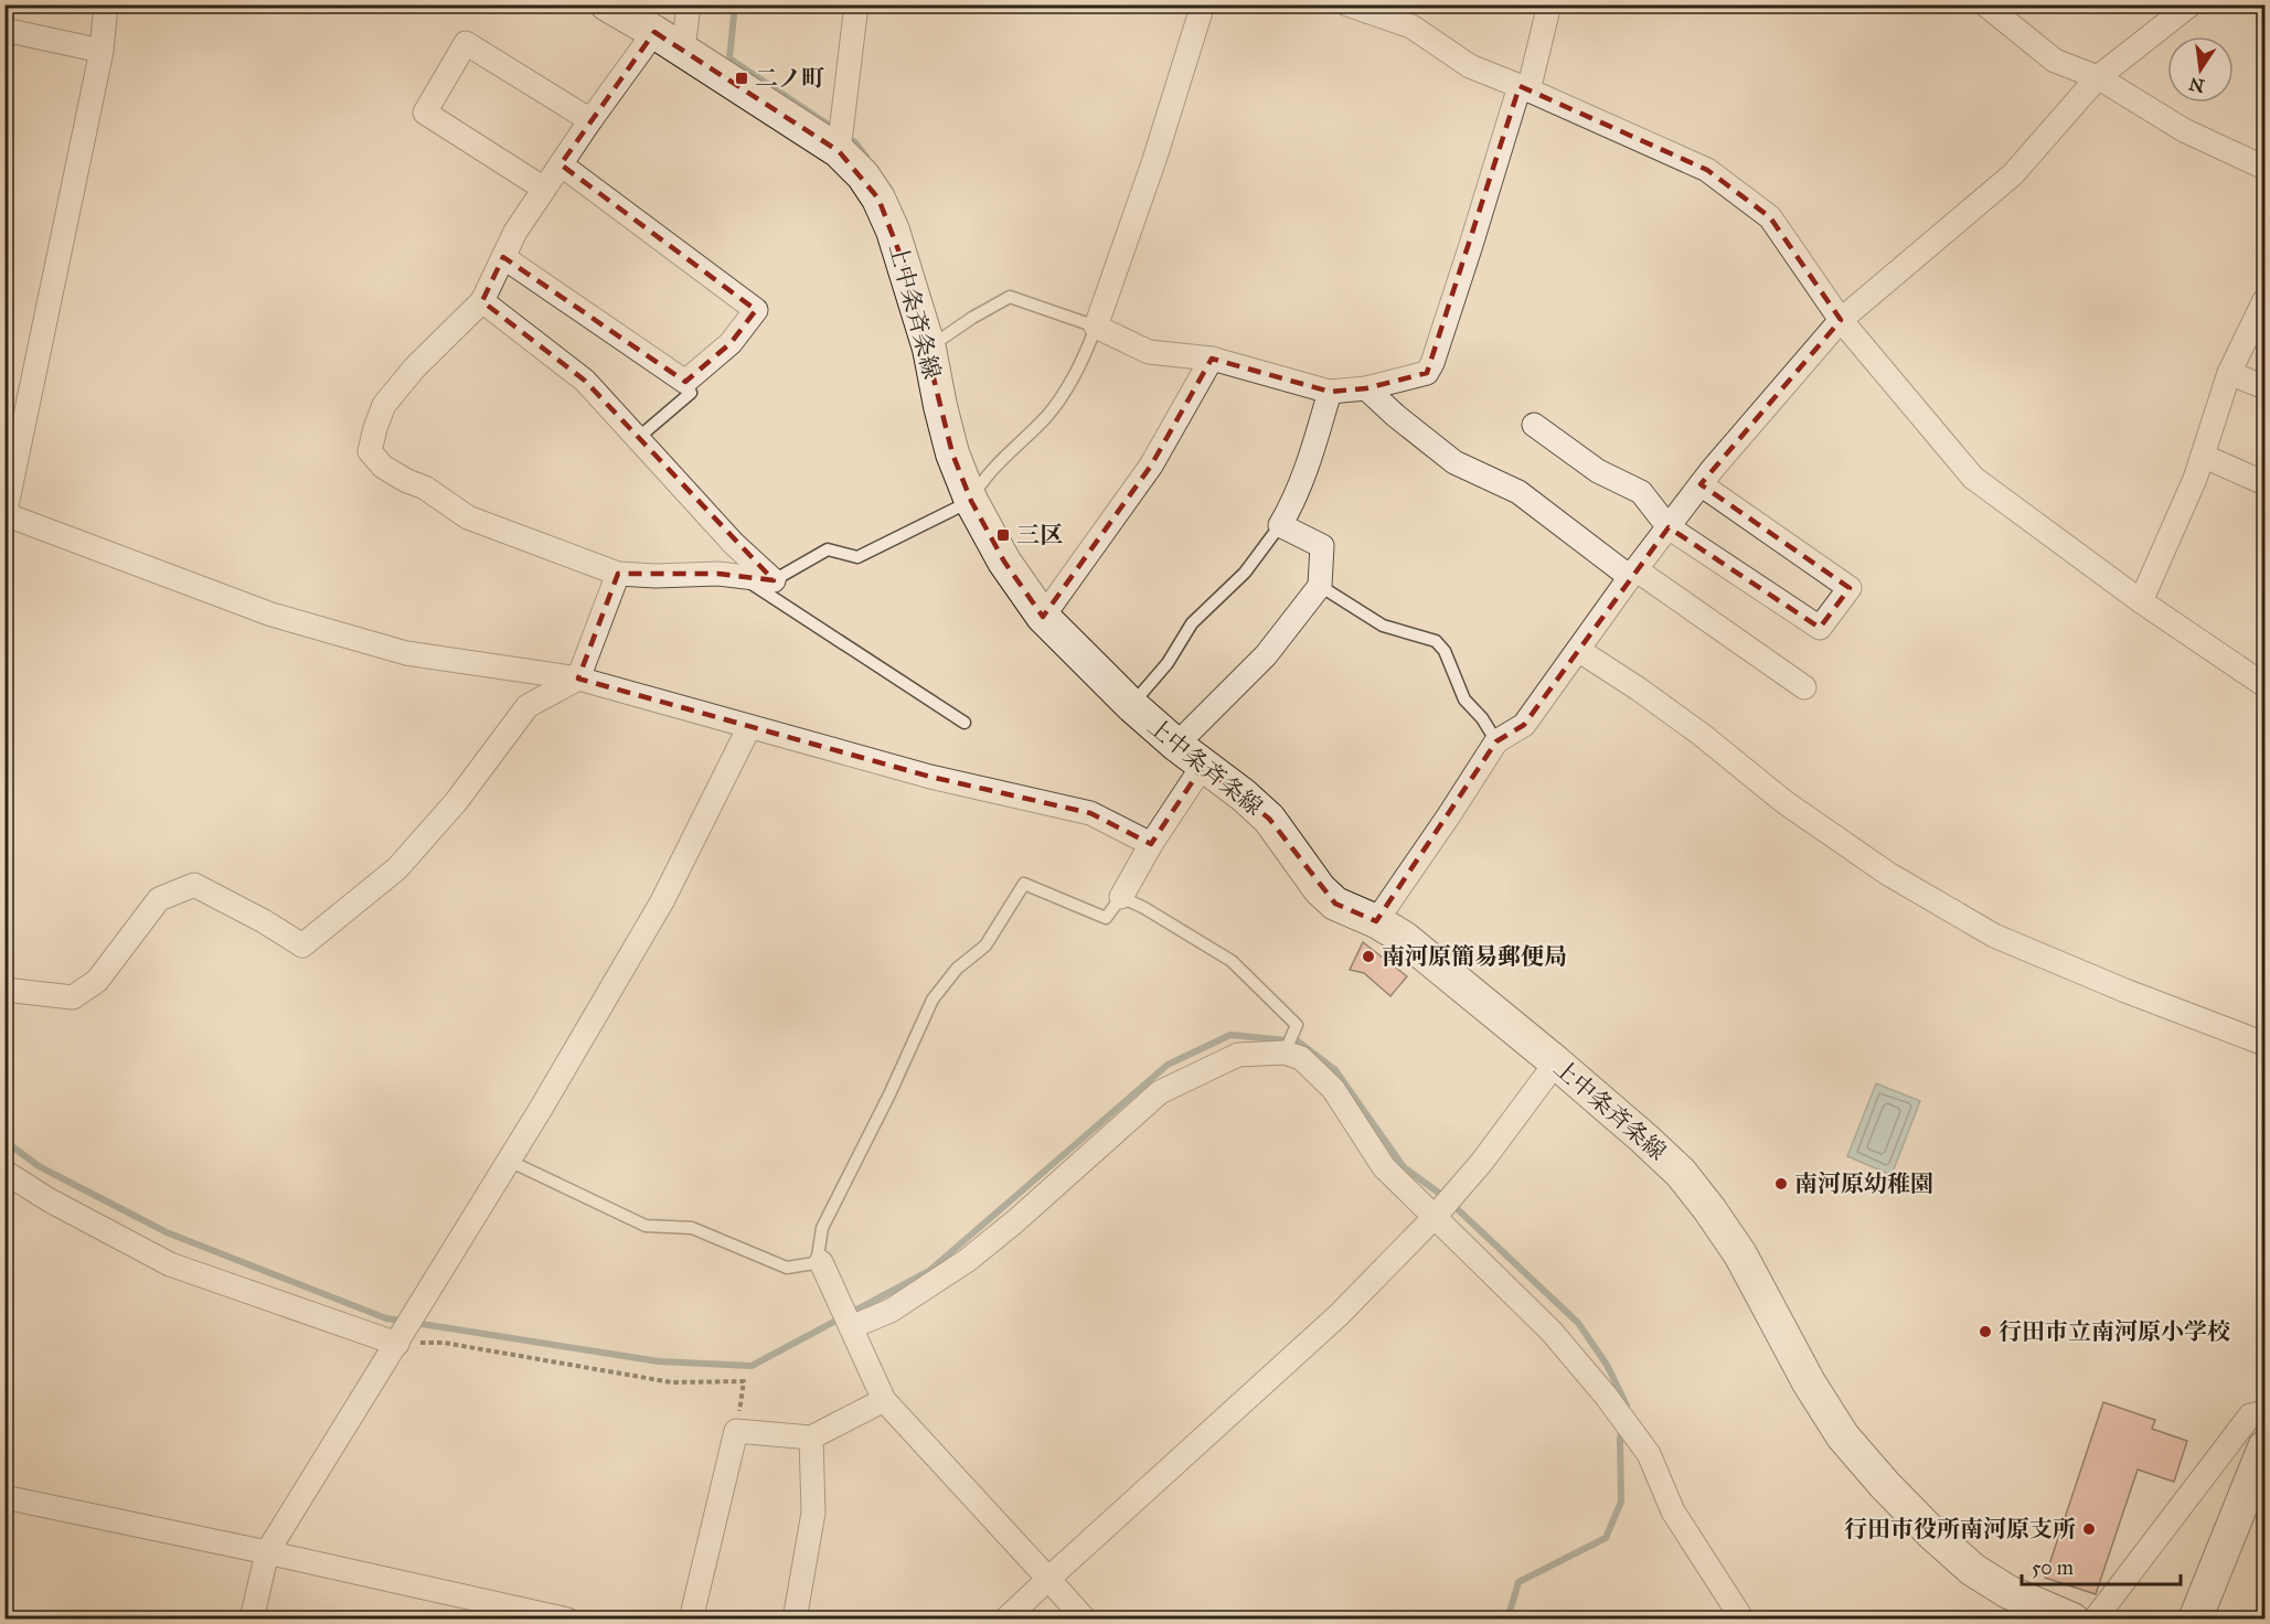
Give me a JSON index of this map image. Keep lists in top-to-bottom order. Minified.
{"streets":{"main road":["上中条斉条線"]},"places":{"transit":["二ノ町","三区"],"other":["南河原簡易郵便局","南河原幼稚園","行田市立南河原小学校","行田市役所南河原支所"]},"scale_bar":"50 m","north":"bottom"}
